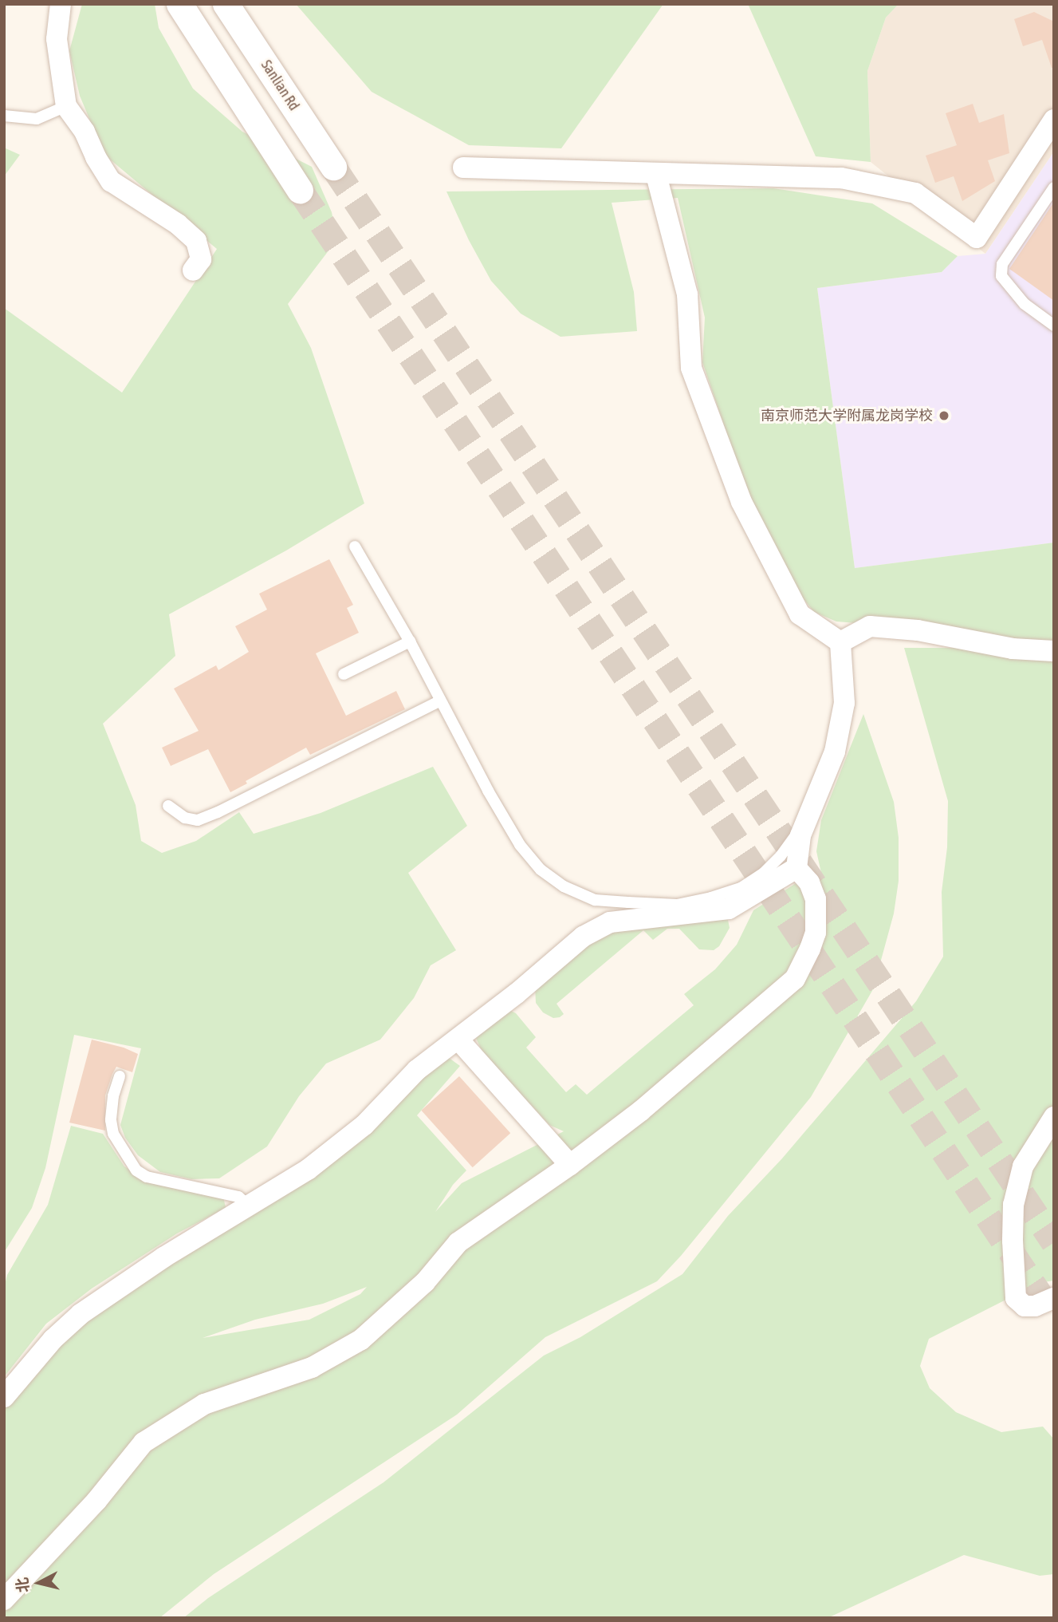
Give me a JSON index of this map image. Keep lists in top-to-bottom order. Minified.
{"streets":{"street":["Sanlian Rd"]},"places":["南京师范大学附属龙岗学校"],"north":"left"}
